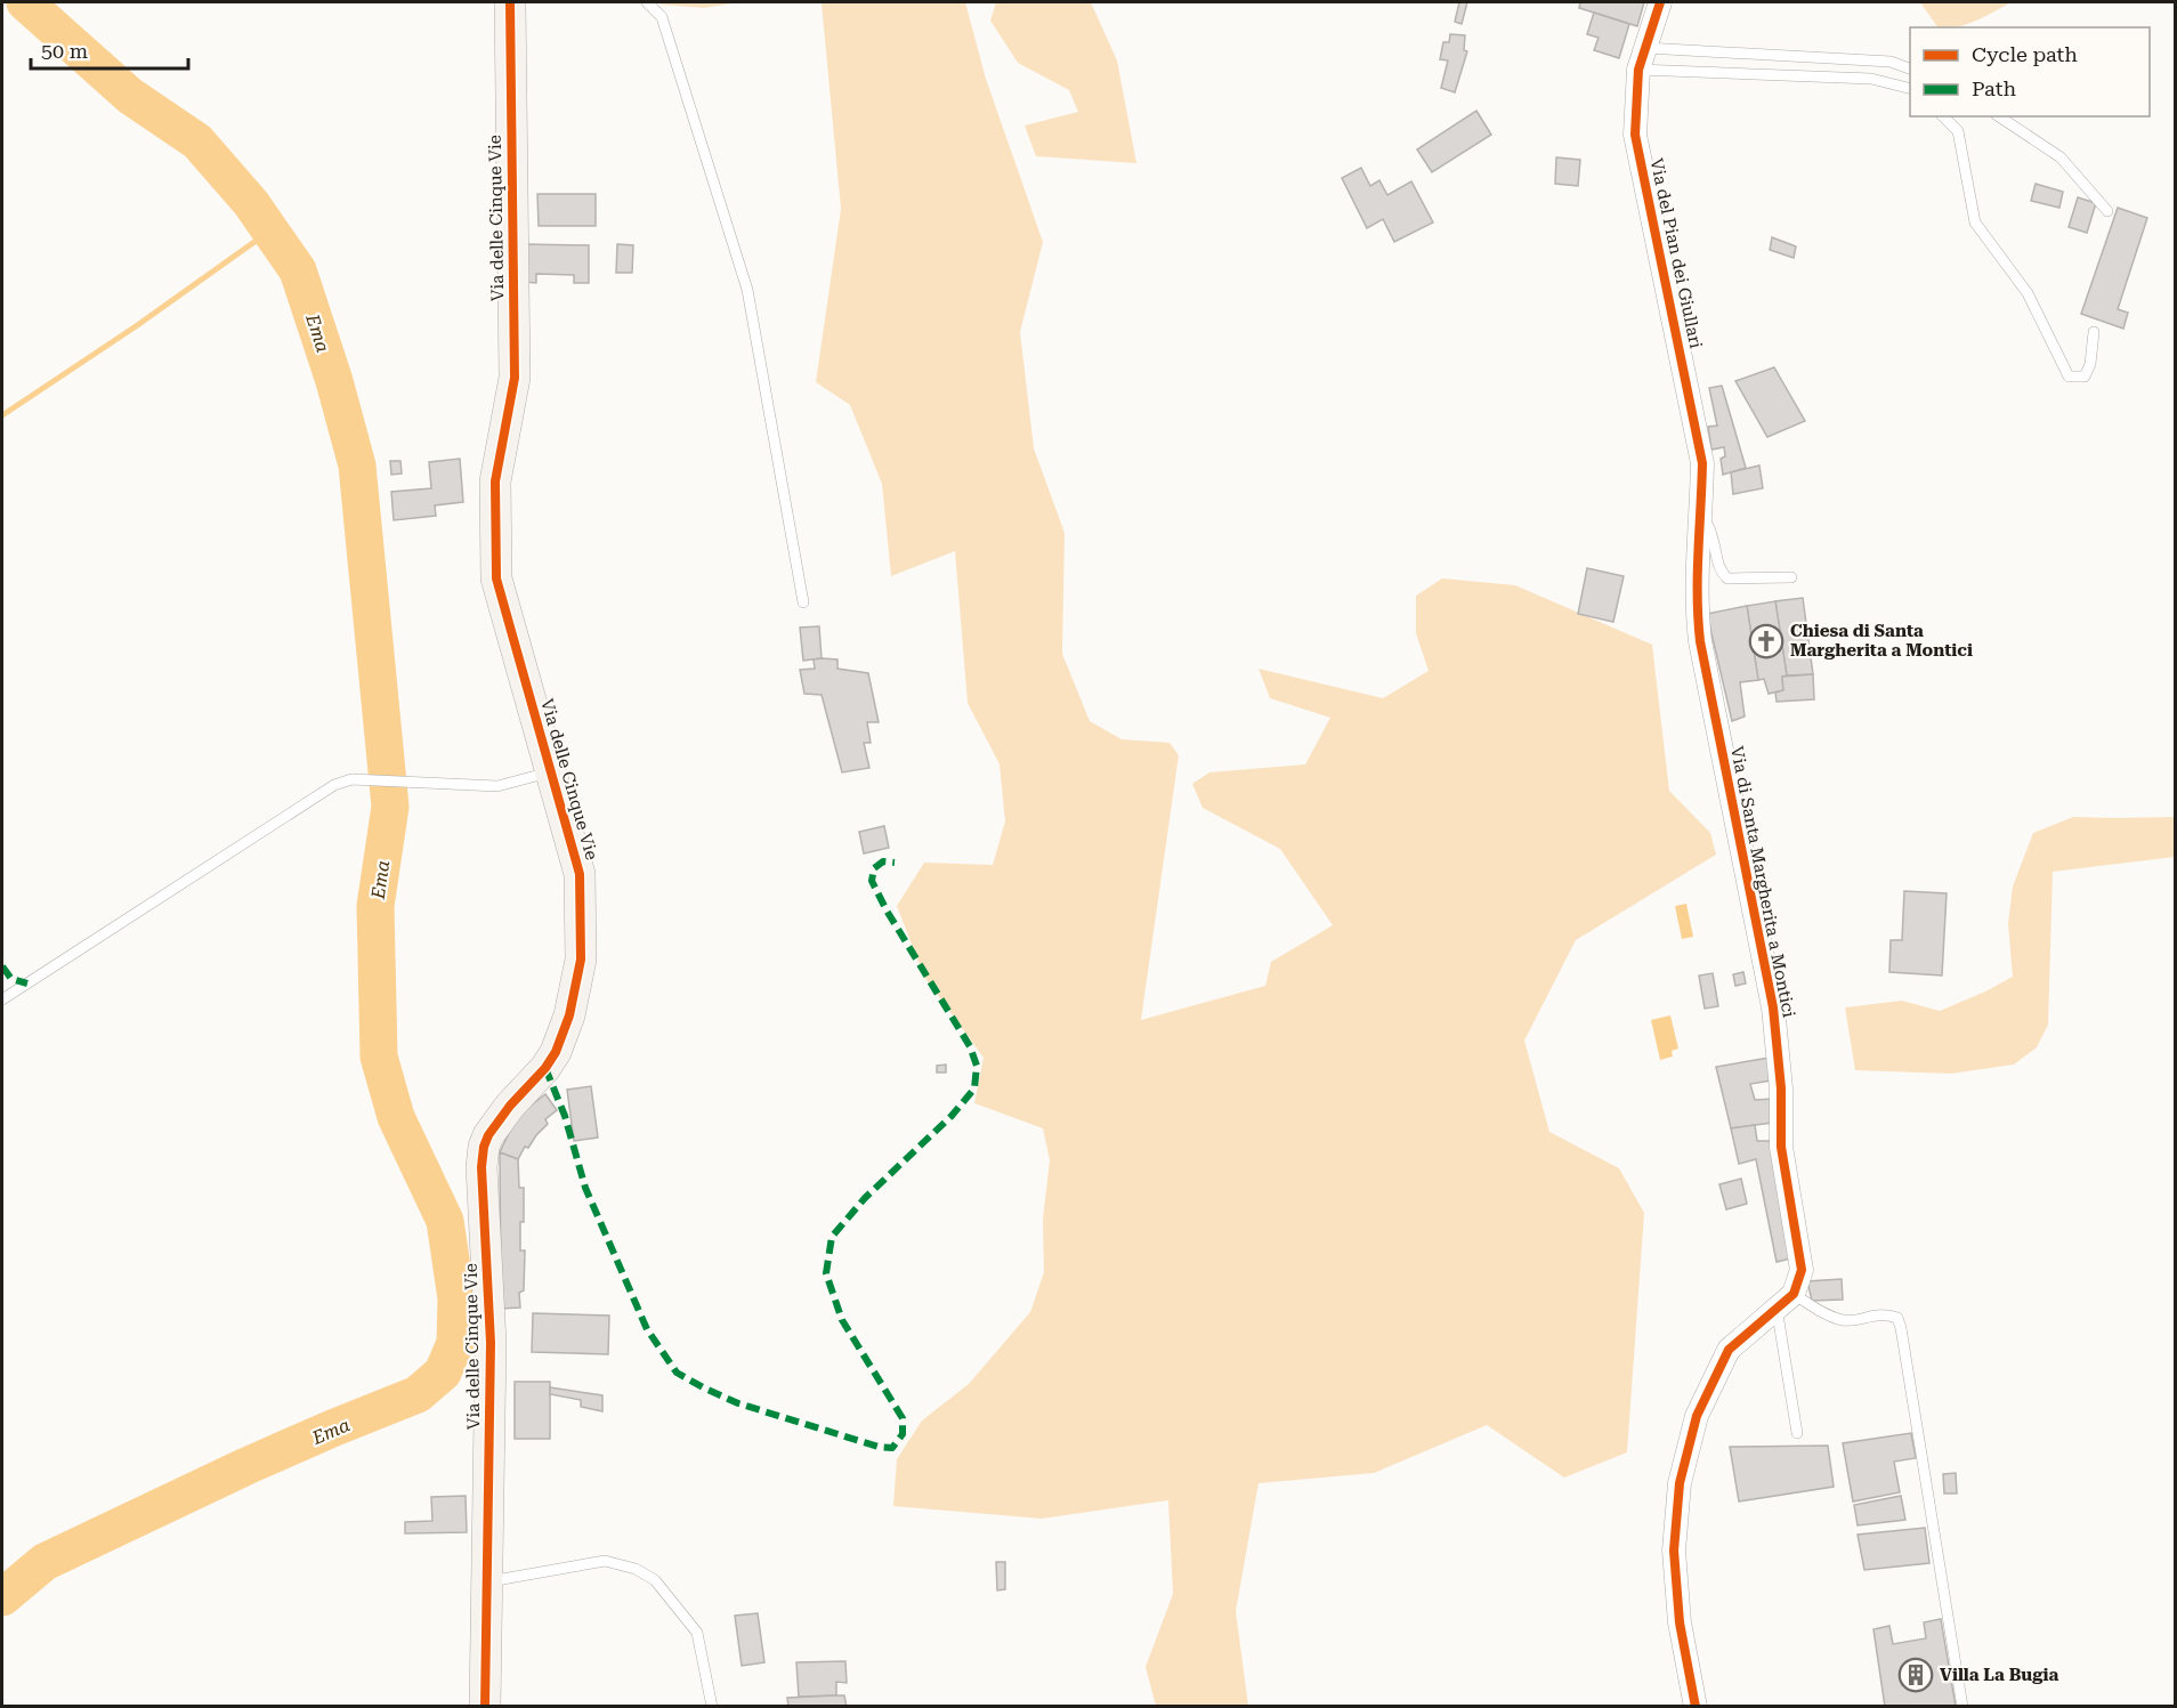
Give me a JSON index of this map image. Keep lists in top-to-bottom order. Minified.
{"streets":{"street":["Via delle Cinque Vie","Via del Pian dei Giullari","Via di Santa Margherita a Montici"]},"crossings":[["Via del Pian dei Giullari","Via di Santa Margherita a Montici"]],"water":["Ema"],"places":{"church":["Chiesa di Santa Margherita a Montici"],"building":["Villa La Bugia"]},"legend":["Cycle path","Path"],"scale_bar":"50 m"}
